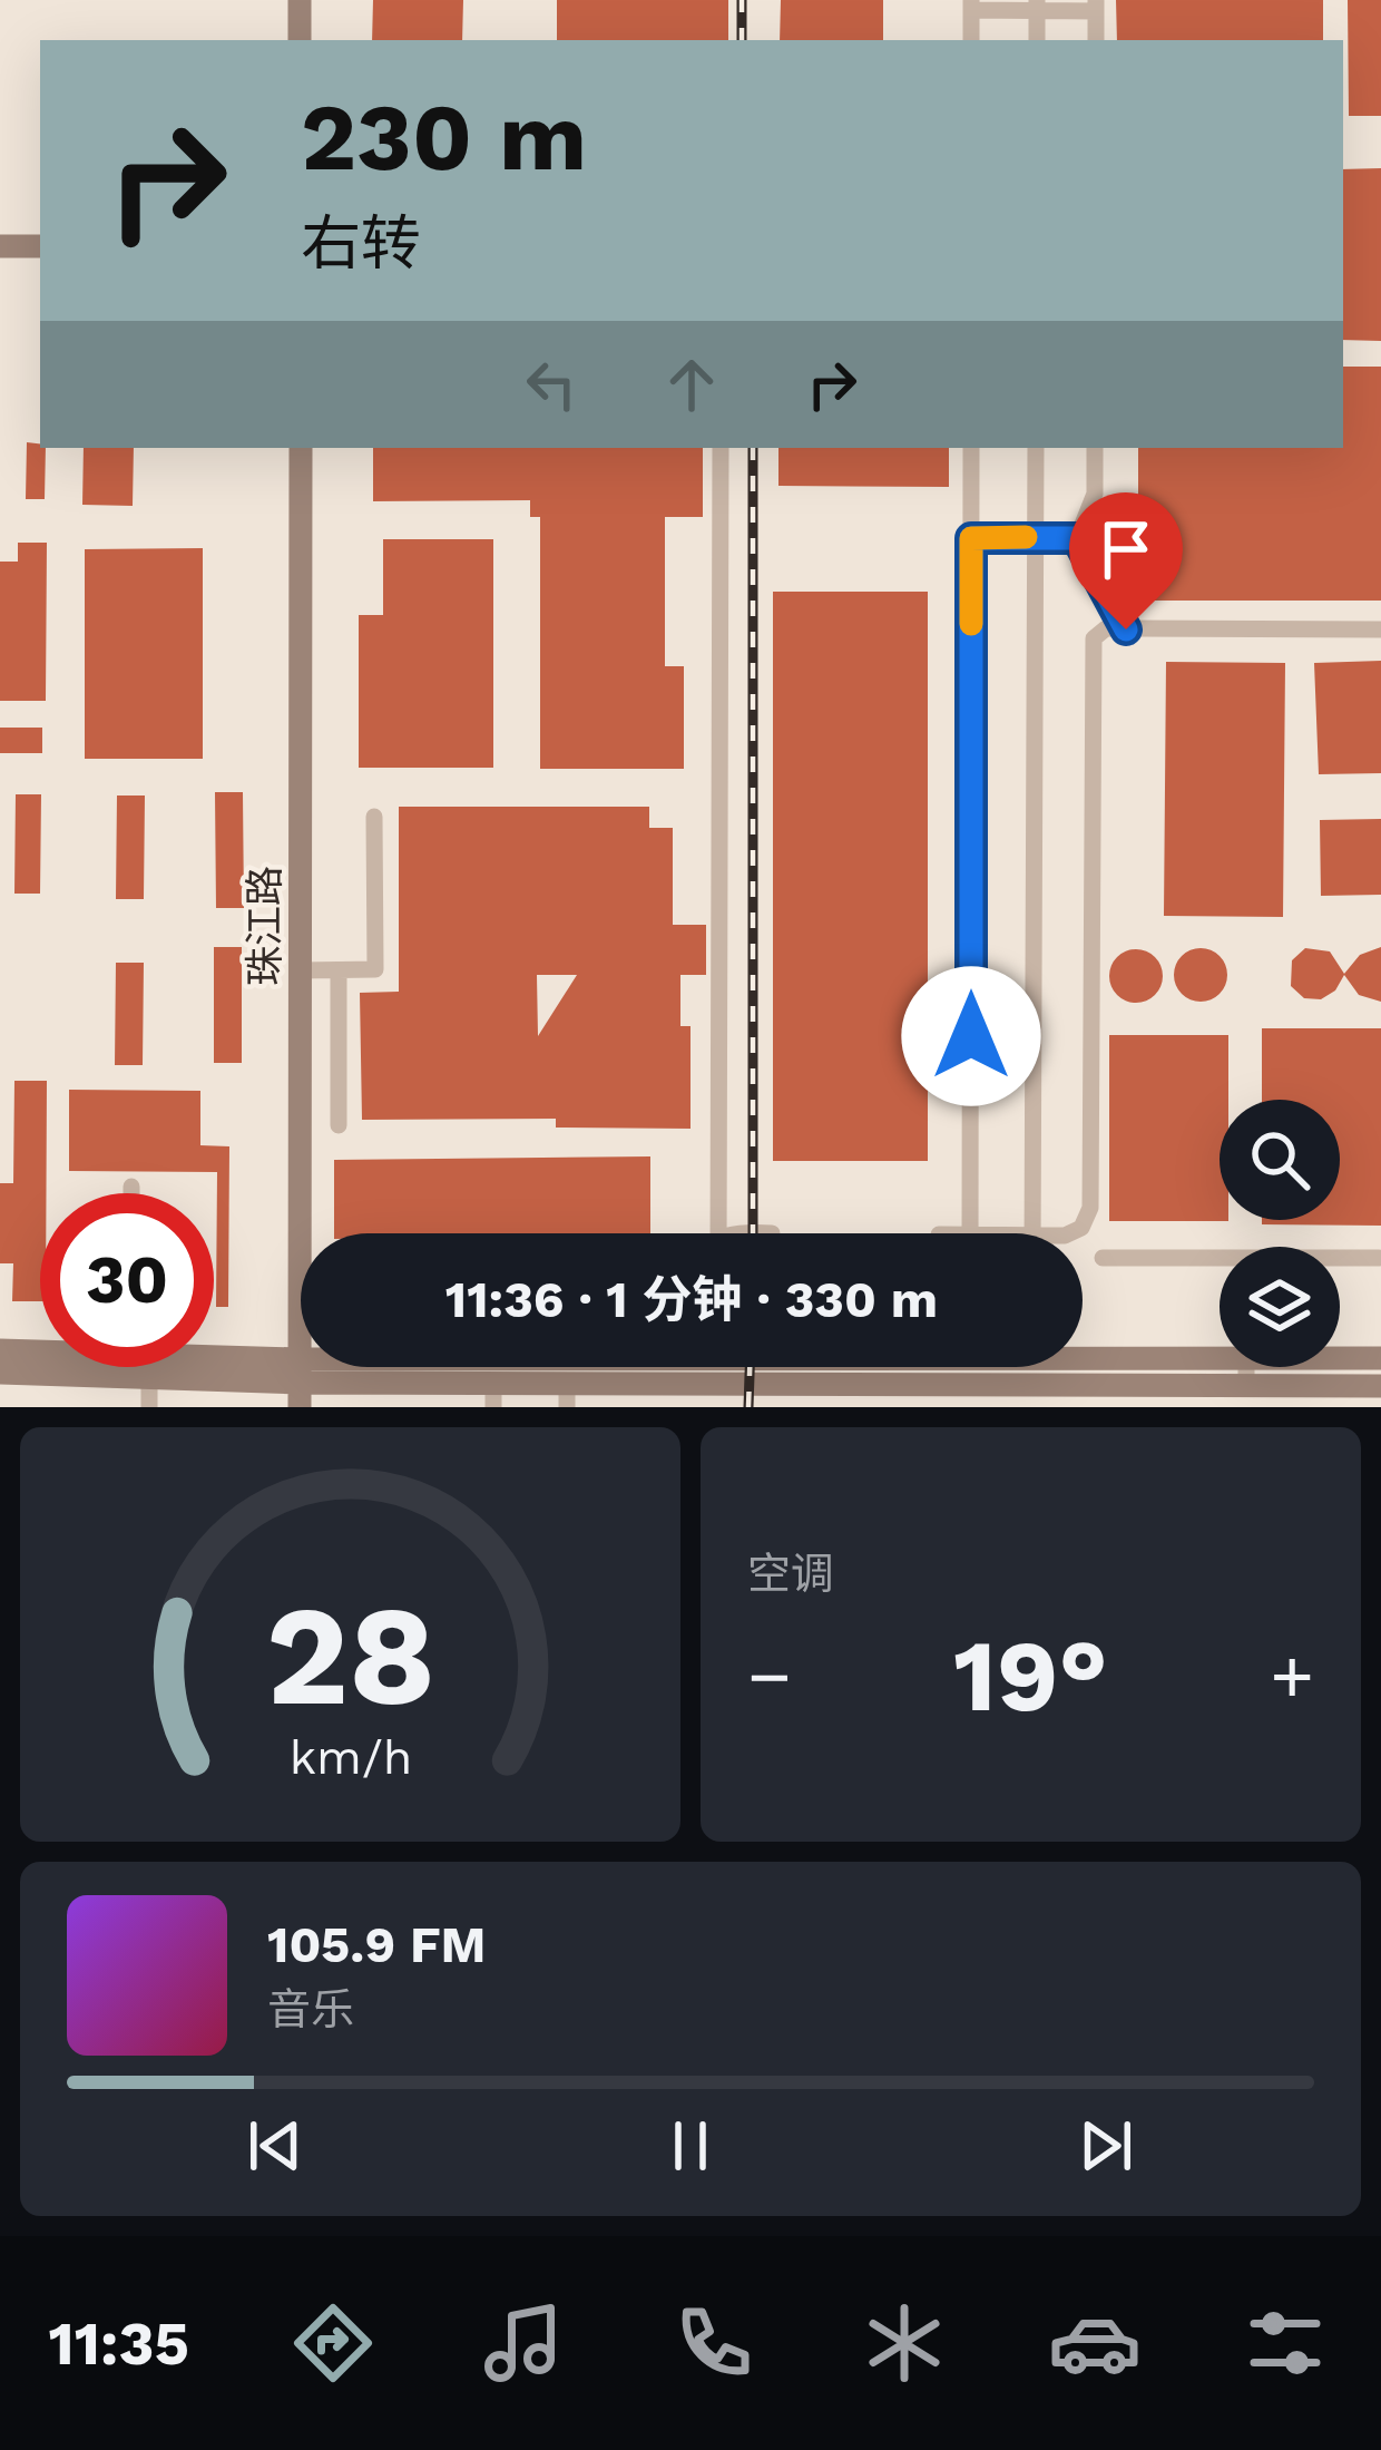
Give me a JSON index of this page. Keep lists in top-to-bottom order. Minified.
{"streets":{"street":["珠江路"]},"page":{"turn":["230 m","右转"],"limit":"30","trip":"11:36 · 1 分钟 · 330 m","tile":"空调","heat":["−","19°","+"],"song":["105.9 FM","音乐"],"tabs":"11:35","gauge":["28","km/h"]}}
